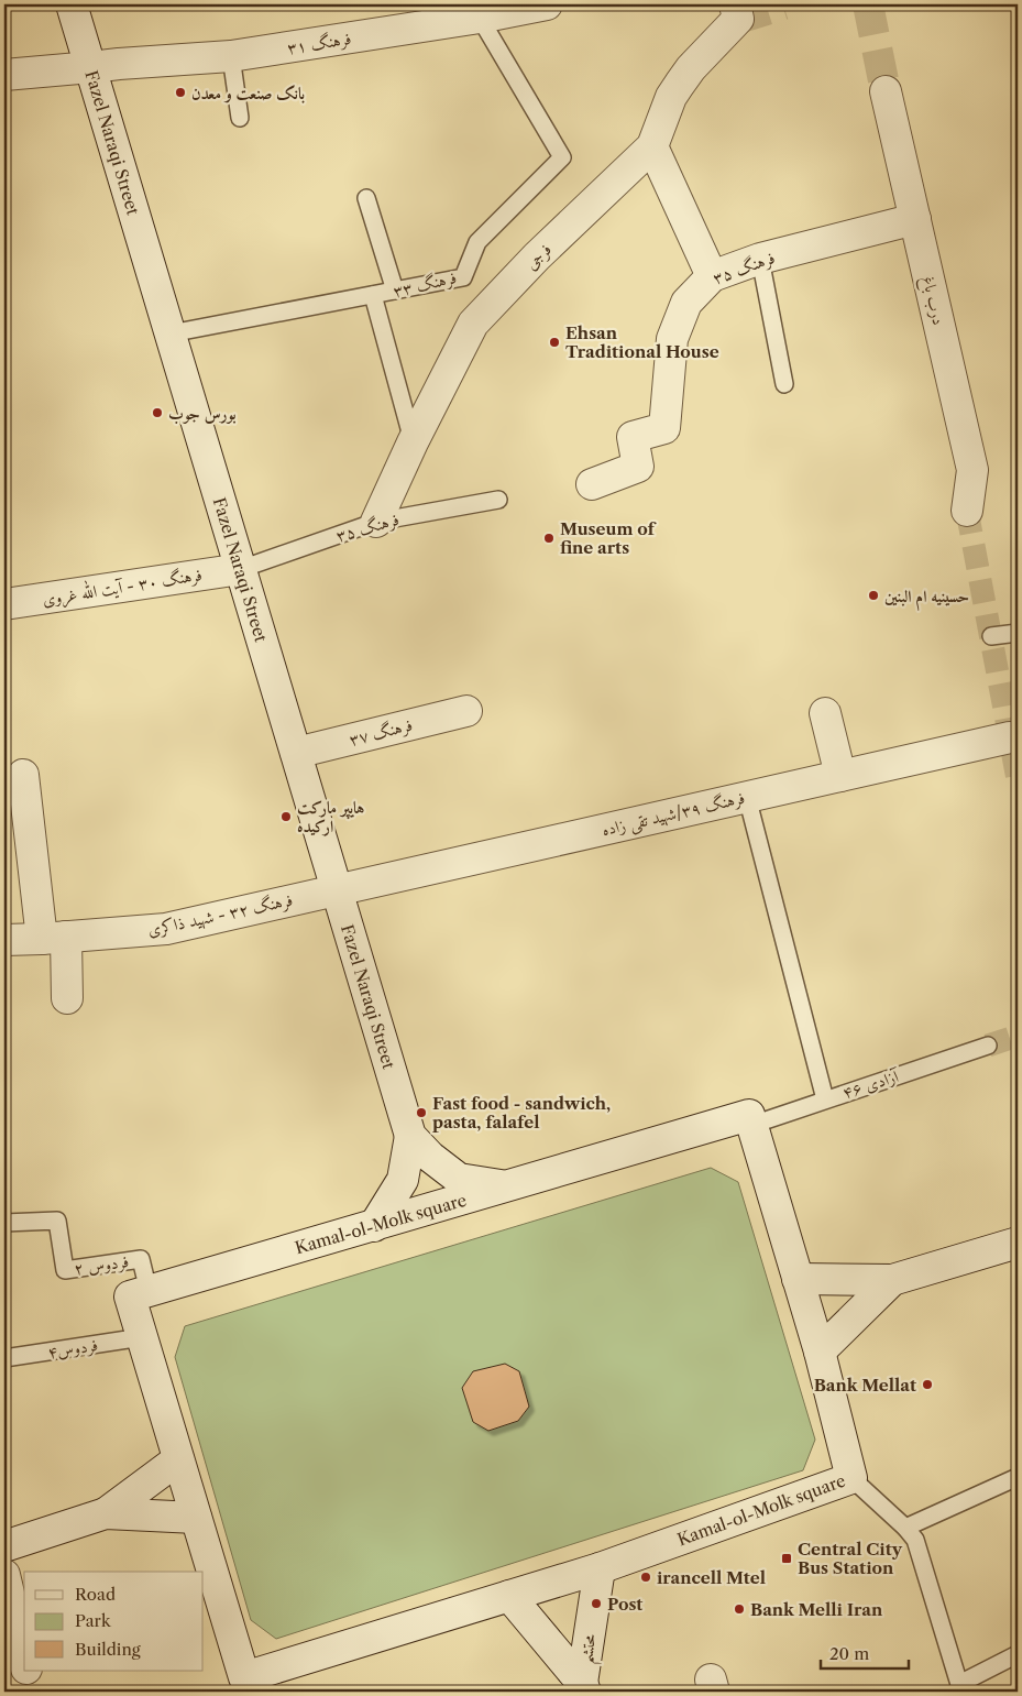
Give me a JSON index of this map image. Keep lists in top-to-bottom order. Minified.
{"streets":{"main road":["فرهنگ ۳۱","Fazel Naraqi Street","فرجی","فرهنگ ۳۵","درب باغ","فرهنگ ۳۰ - آیت الله غروی","فرهنگ ۳۷","فرهنگ ۳۹/شهید تقی زاده","فرهنگ ۳۲ - شهید ذاکری","Kamal-ol-Molk square","محتشم"],"lane":["فرهنگ ۳۳","آزادی ۴۶","فردوس ۲","فردوس۴"]},"crossings":[["فرهنگ ۳۱","Fazel Naraqi Street"],["فرهنگ ۳۱","فرهنگ ۳۳"],["Fazel Naraqi Street","فرهنگ ۳۵"],["Fazel Naraqi Street","فرهنگ ۳۳"],["Fazel Naraqi Street","فرهنگ ۳۰ - آیت الله غروی"],["Fazel Naraqi Street","فرهنگ ۳۷"],["Fazel Naraqi Street","فرهنگ ۳۹/شهید تقی زاده"],["Fazel Naraqi Street","فرهنگ ۳۲ - شهید ذاکری"],["فرجی","فرهنگ ۳۵"],["فرهنگ ۳۵","درب باغ"],["فرهنگ ۳۵","فرهنگ ۳۰ - آیت الله غروی"],["فرهنگ ۳۹/شهید تقی زاده","فرهنگ ۳۲ - شهید ذاکری"],["آزادی ۴۶","Kamal-ol-Molk square"],["Kamal-ol-Molk square","فردوس ۲"],["Kamal-ol-Molk square","فردوس۴"],["Kamal-ol-Molk square","محتشم"]],"places":{"other":["بانک صنعت و معدن","Ehsan Traditional House","بورس جوب","Museum of fine arts","حسینیه ام البنین","هایپر مارکت ارکیده","Fast food - sandwich, pasta, falafel","Bank Mellat","irancell Mtel","Post","Bank Melli Iran"],"transit":["Central City Bus Station"]},"legend":["Road","Park","Building"],"scale_bar":"20 m"}
